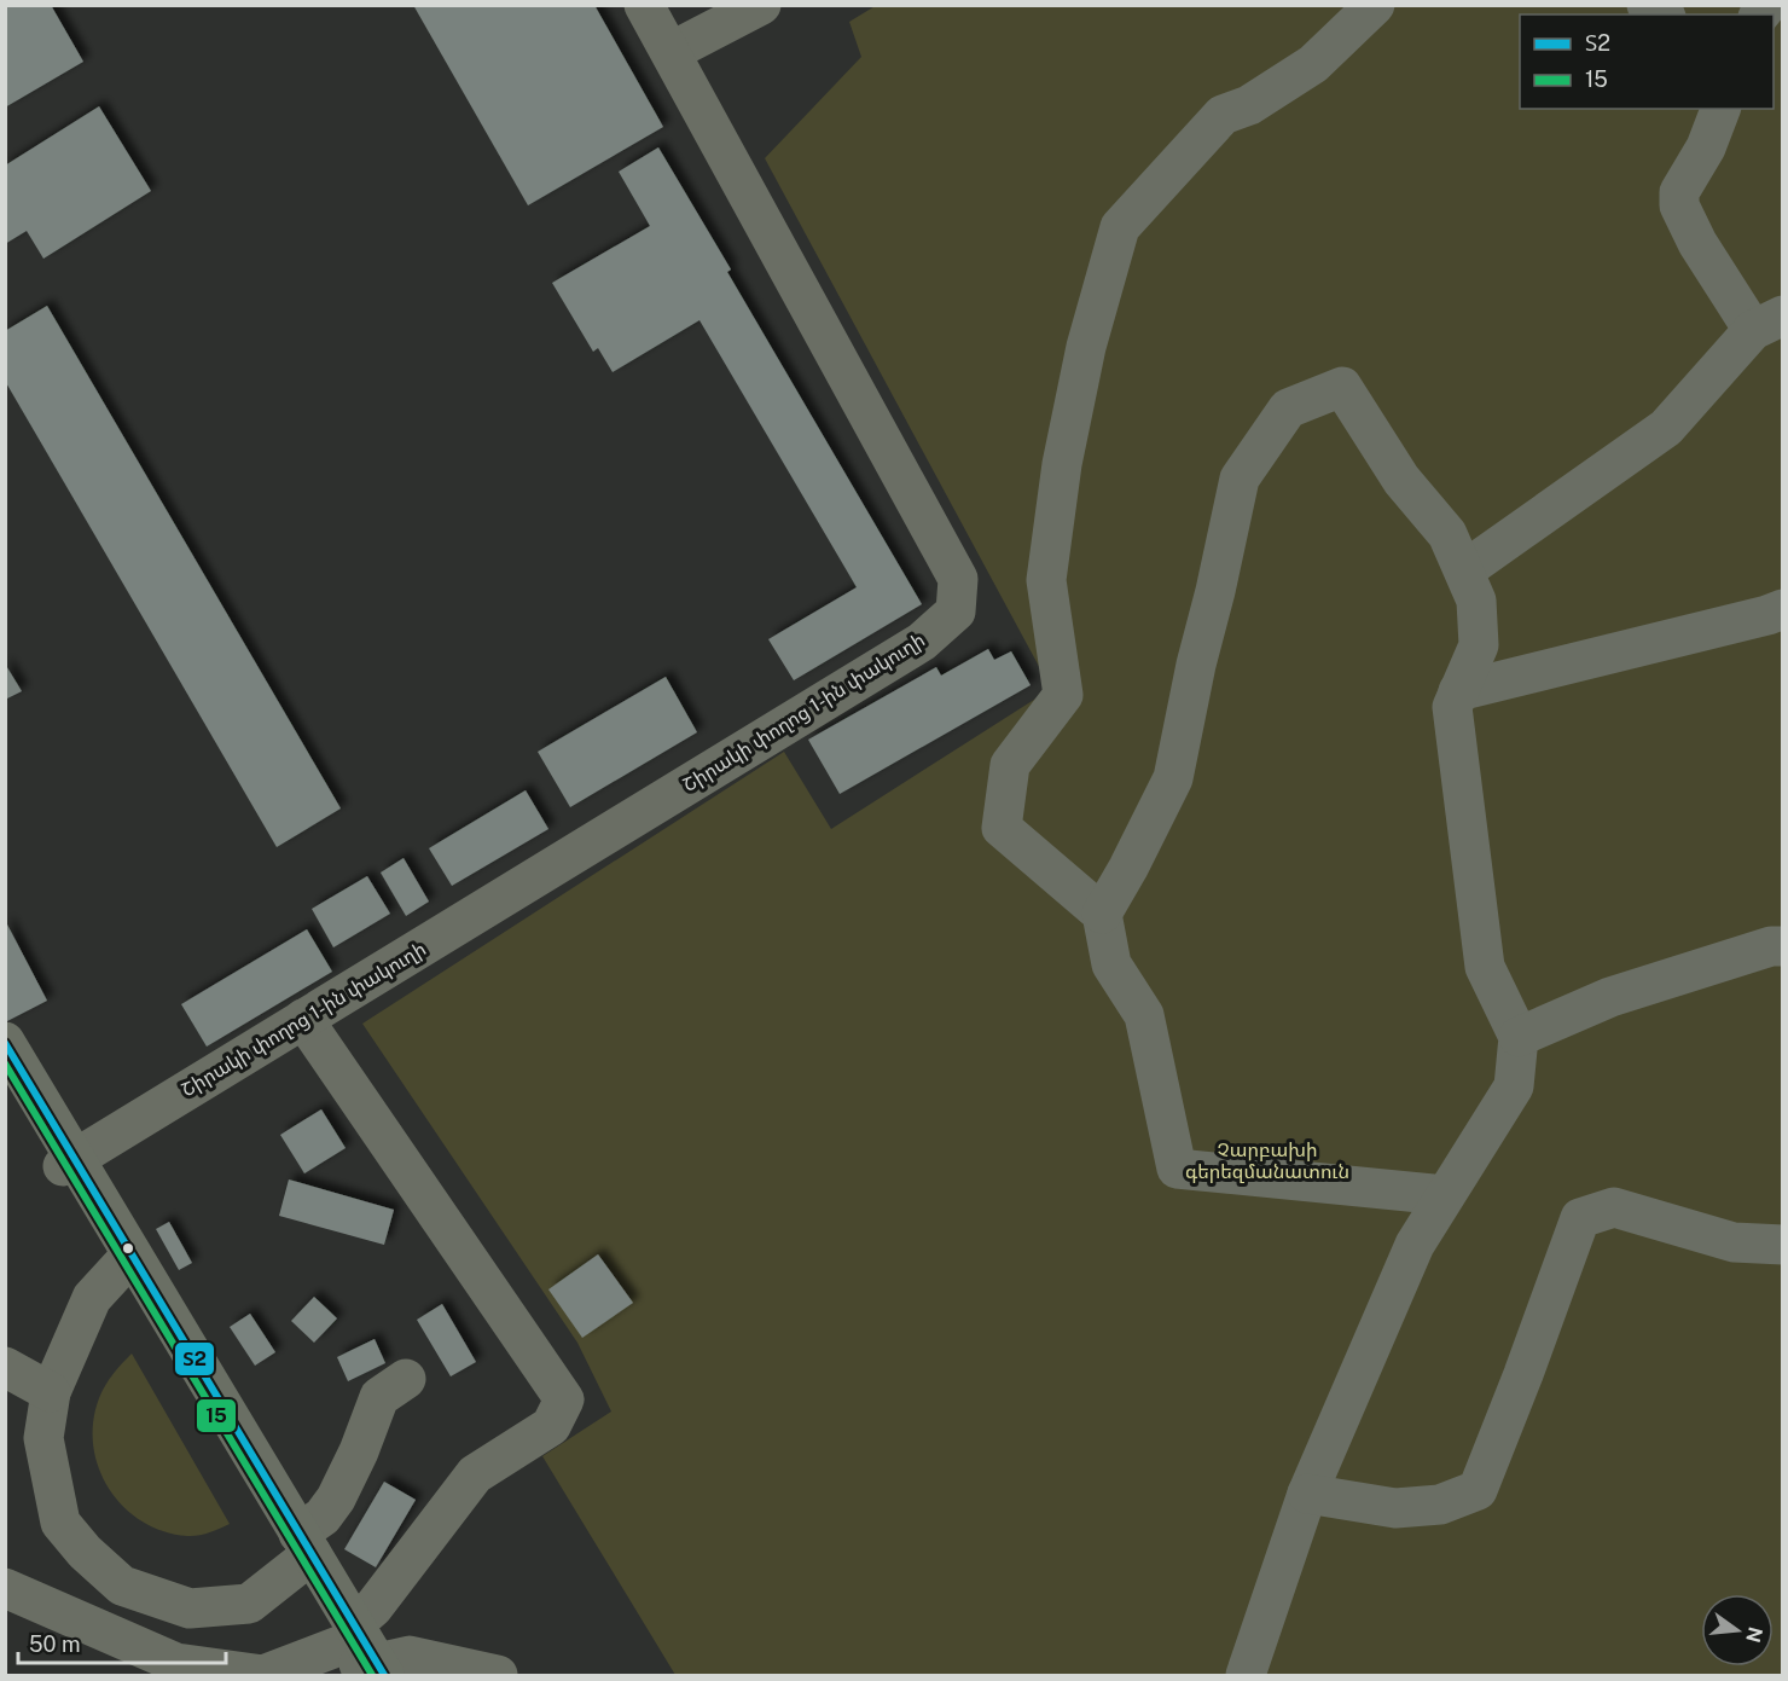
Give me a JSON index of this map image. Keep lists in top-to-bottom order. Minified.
{"streets":{"lane":["Շիրակի փողոց 1-ին փակուղի"]},"parks":["Չարբախի գերեզմանատուն"],"lines":["transit line Տ2","transit line 15"],"legend":["Տ2","15"],"scale_bar":"50 m","north":"right"}
